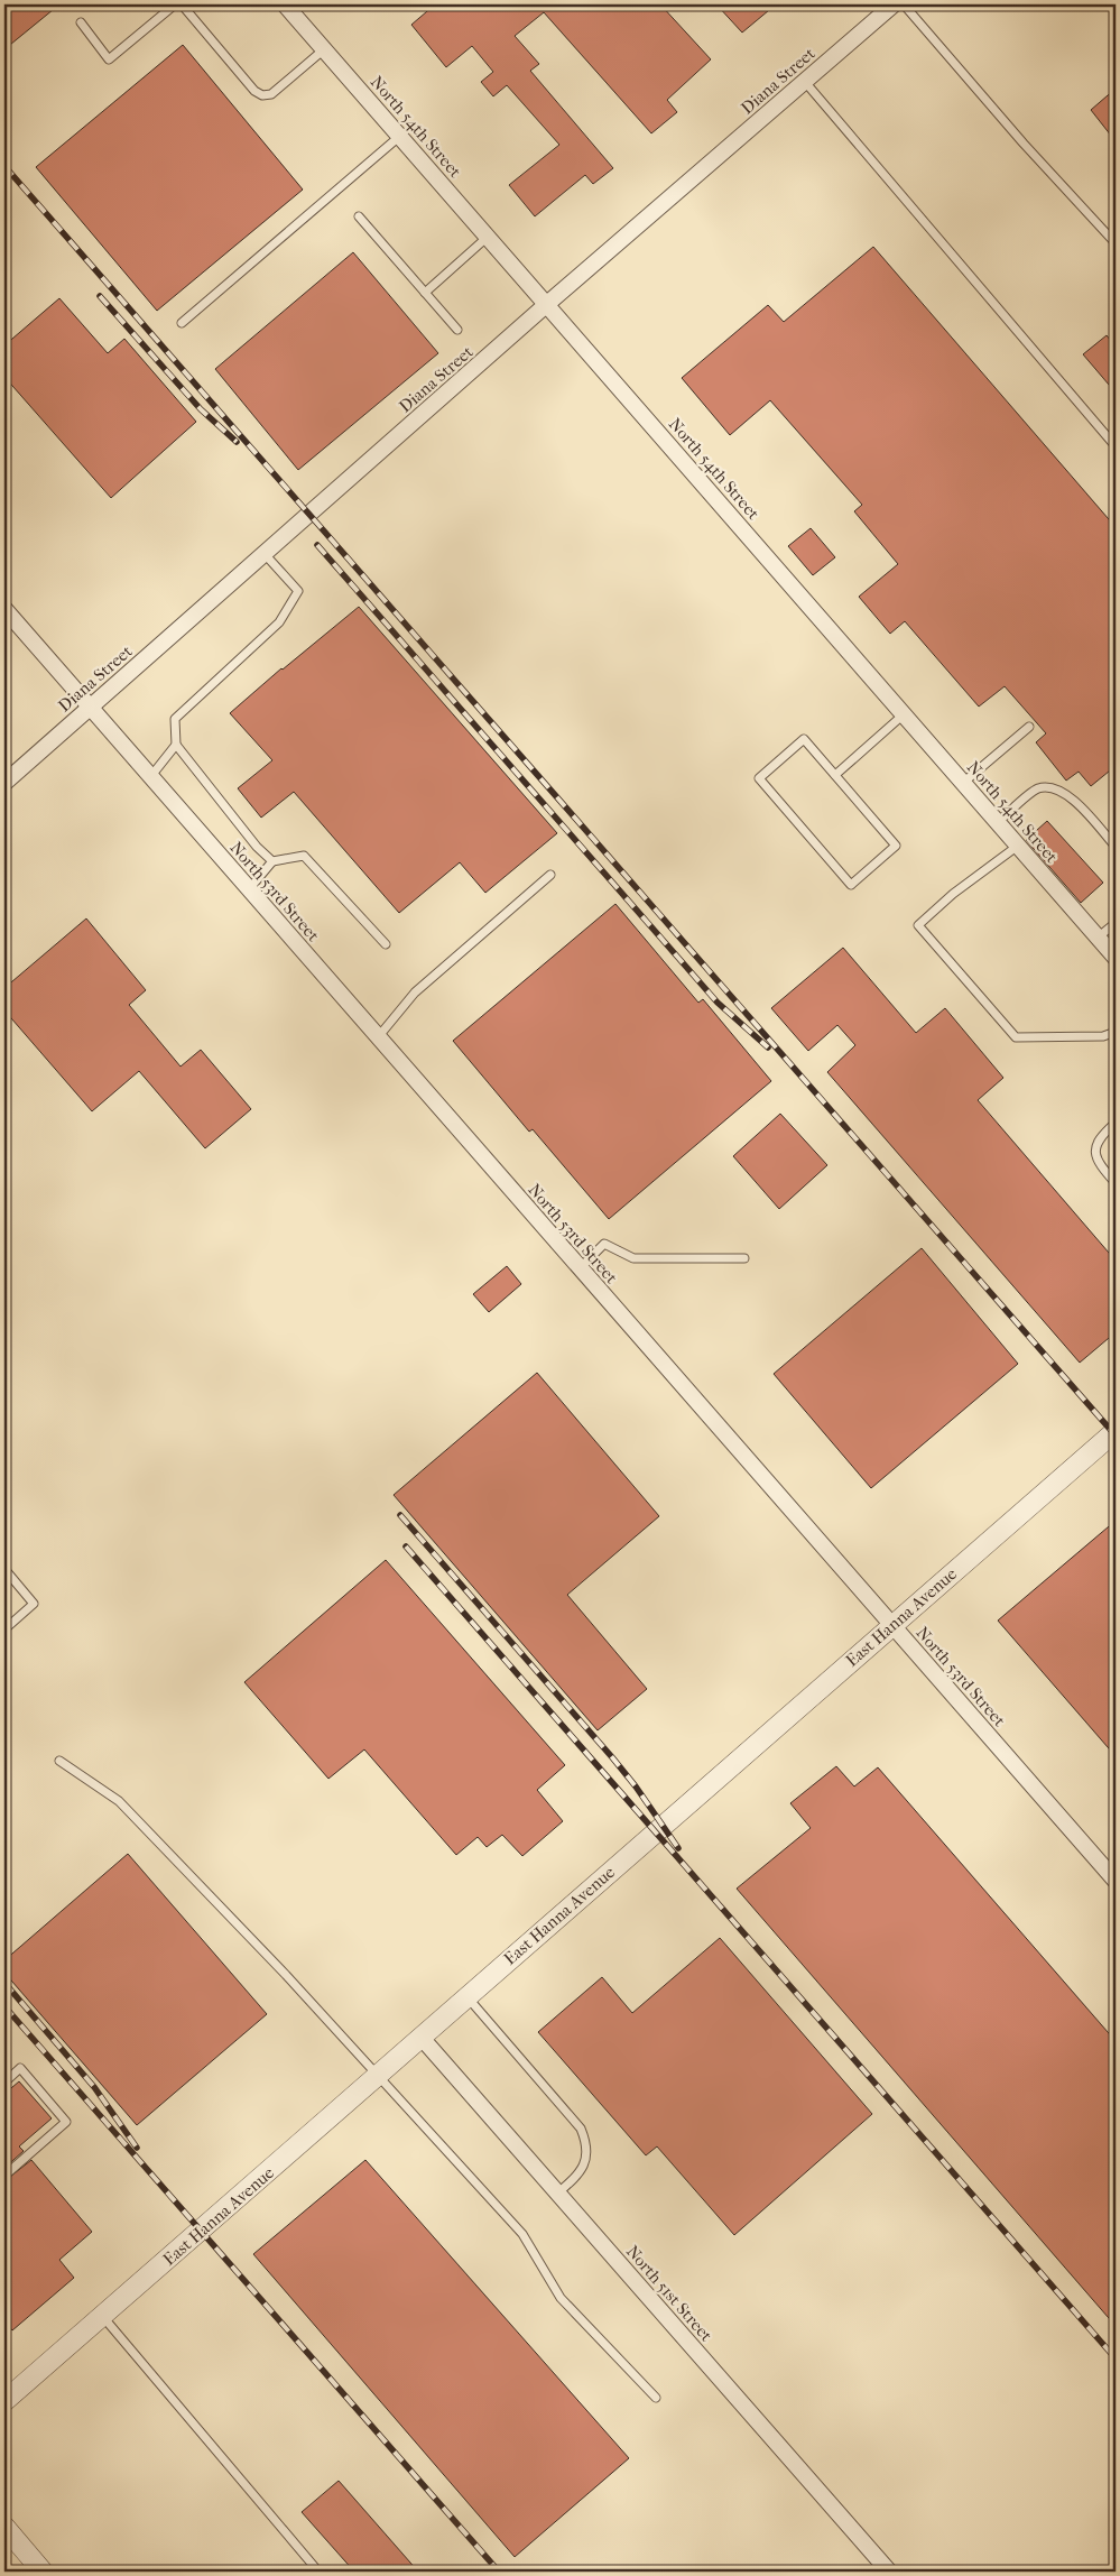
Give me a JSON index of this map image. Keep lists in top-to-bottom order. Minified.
{"streets":{"street":["Diana Street","North 54th Street","North 53rd Street","East Hanna Avenue","North 51st Street"]},"crossings":[["Diana Street","North 54th Street"],["Diana Street","North 53rd Street"],["North 53rd Street","East Hanna Avenue"],["East Hanna Avenue","North 51st Street"]]}
